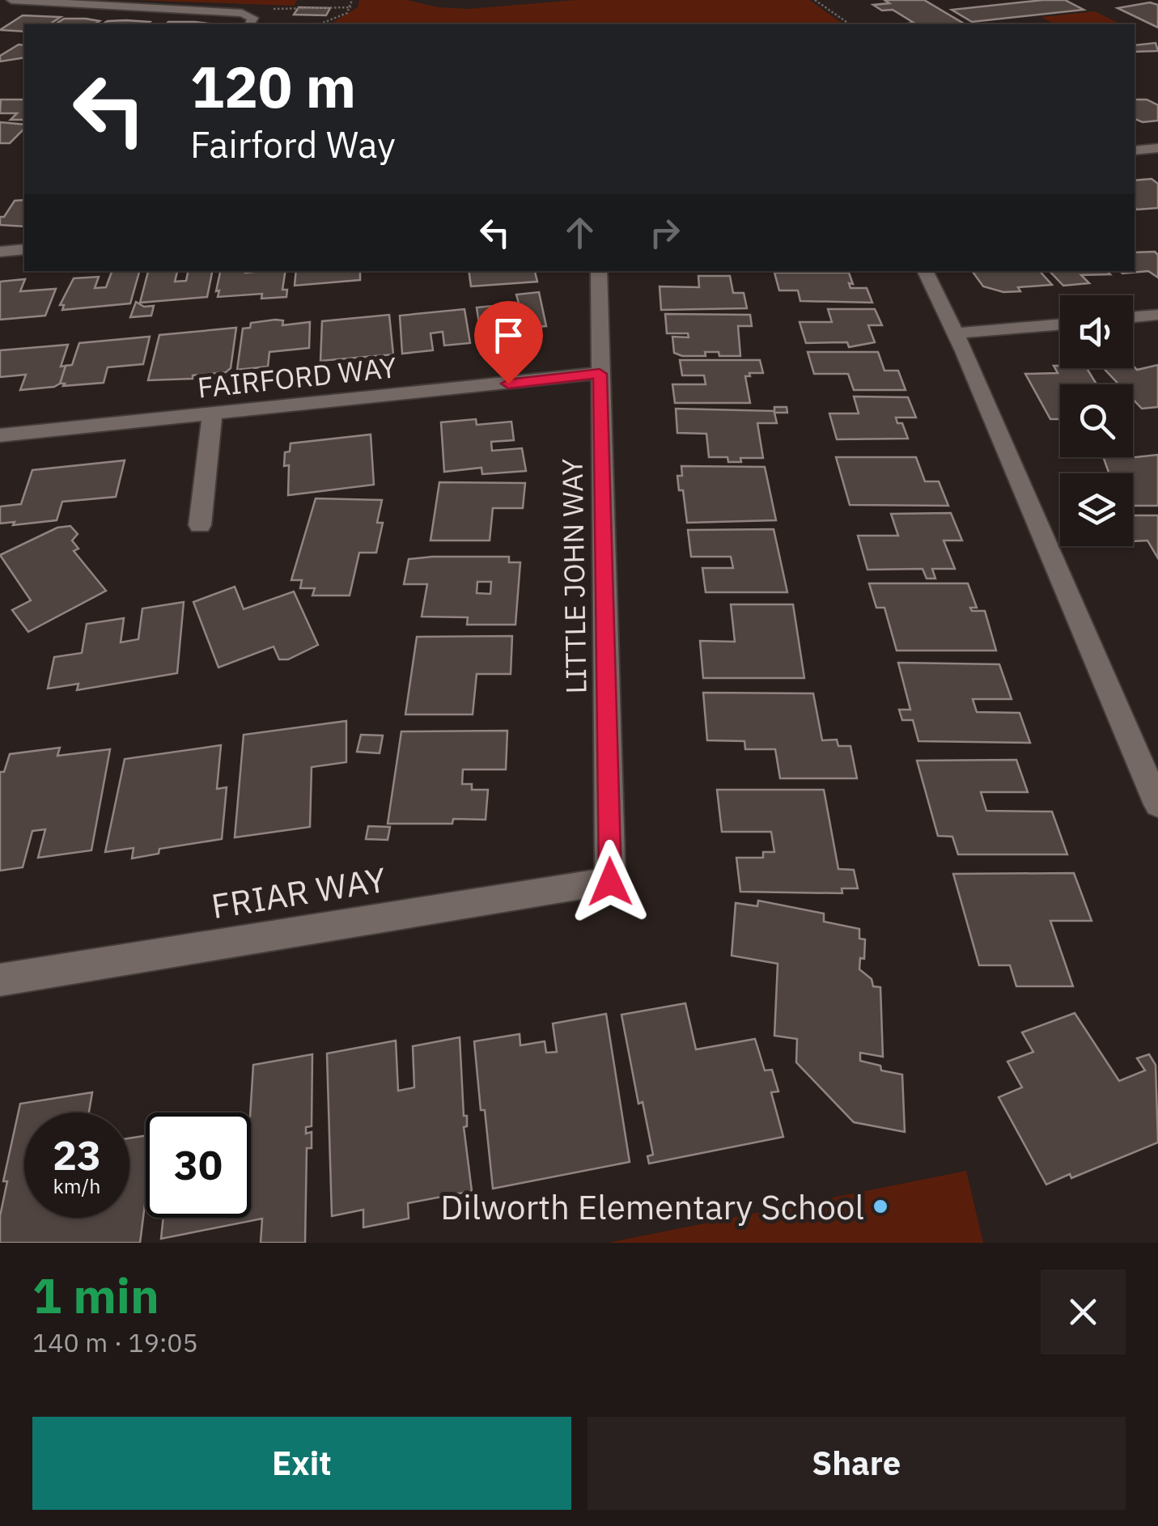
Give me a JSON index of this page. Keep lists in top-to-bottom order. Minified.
{"streets":{"street":["FAIRFORD WAY","LITTLE JOHN WAY","FRIAR WAY"]},"crossings":[["FAIRFORD WAY","LITTLE JOHN WAY"],["LITTLE JOHN WAY","FRIAR WAY"]],"places":["Dilworth Elementary School"],"page":{"turn":["120 m","Fairford Way"],"speed":"23 km/h","limit":"30","heading":["1 min","140 m · 19:05"],"buttons":["Exit","Share"]}}
